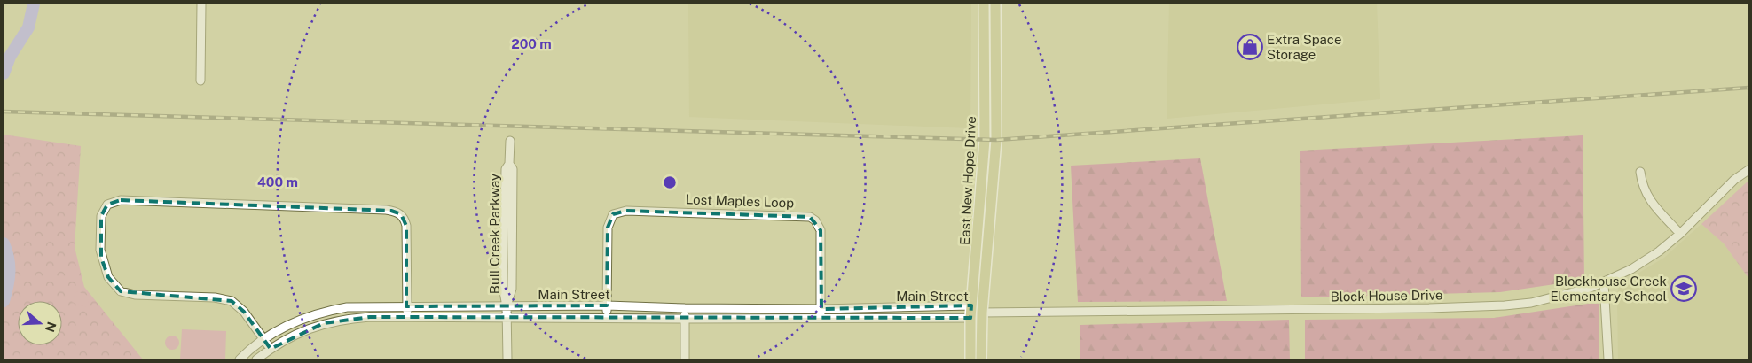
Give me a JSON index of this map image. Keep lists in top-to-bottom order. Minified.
{"streets":{"main road":["East New Hope Drive"],"street":["Lost Maples Loop","Bull Creek Parkway","Main Street","Block House Drive"]},"crossings":[["East New Hope Drive","Main Street"],["East New Hope Drive","Block House Drive"],["Lost Maples Loop","Main Street"],["Bull Creek Parkway","Main Street"],["Main Street","Block House Drive"]],"places":{"shop":["Extra Space Storage"],"school or university":["Blockhouse Creek Elementary School"]},"north":"right","rings":["200 m","400 m"]}
